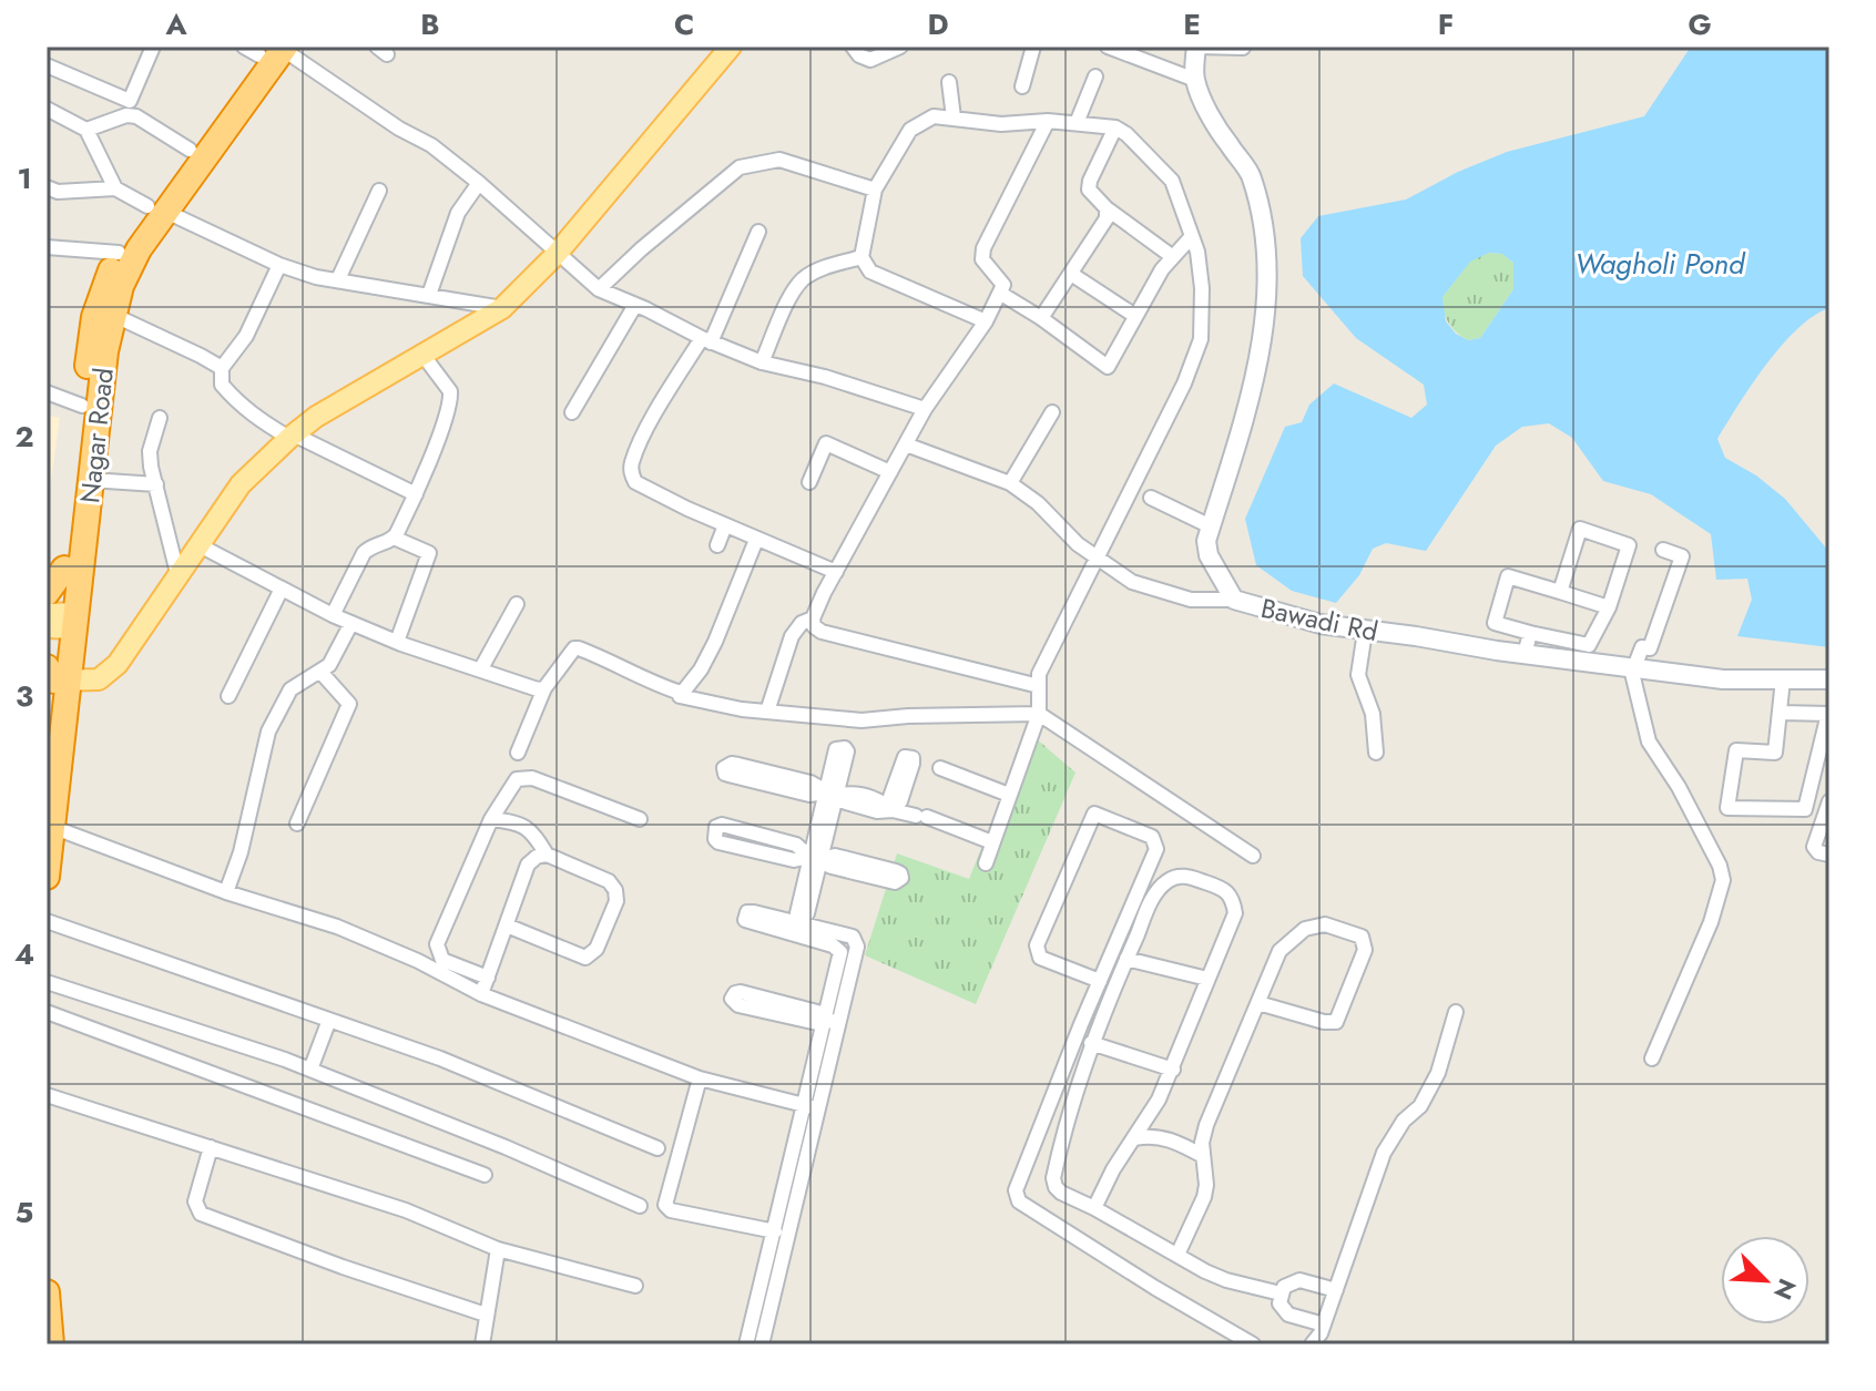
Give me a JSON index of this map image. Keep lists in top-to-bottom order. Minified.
{"streets":{"highway":["Nagar Road"],"street":["Bawadi Rd"]},"water":["Wagholi Pond"],"north":"bottom right","grid":{"columns":["A","B","C","D","E","F","G"],"rows":["1","2","3","4","5"]}}
